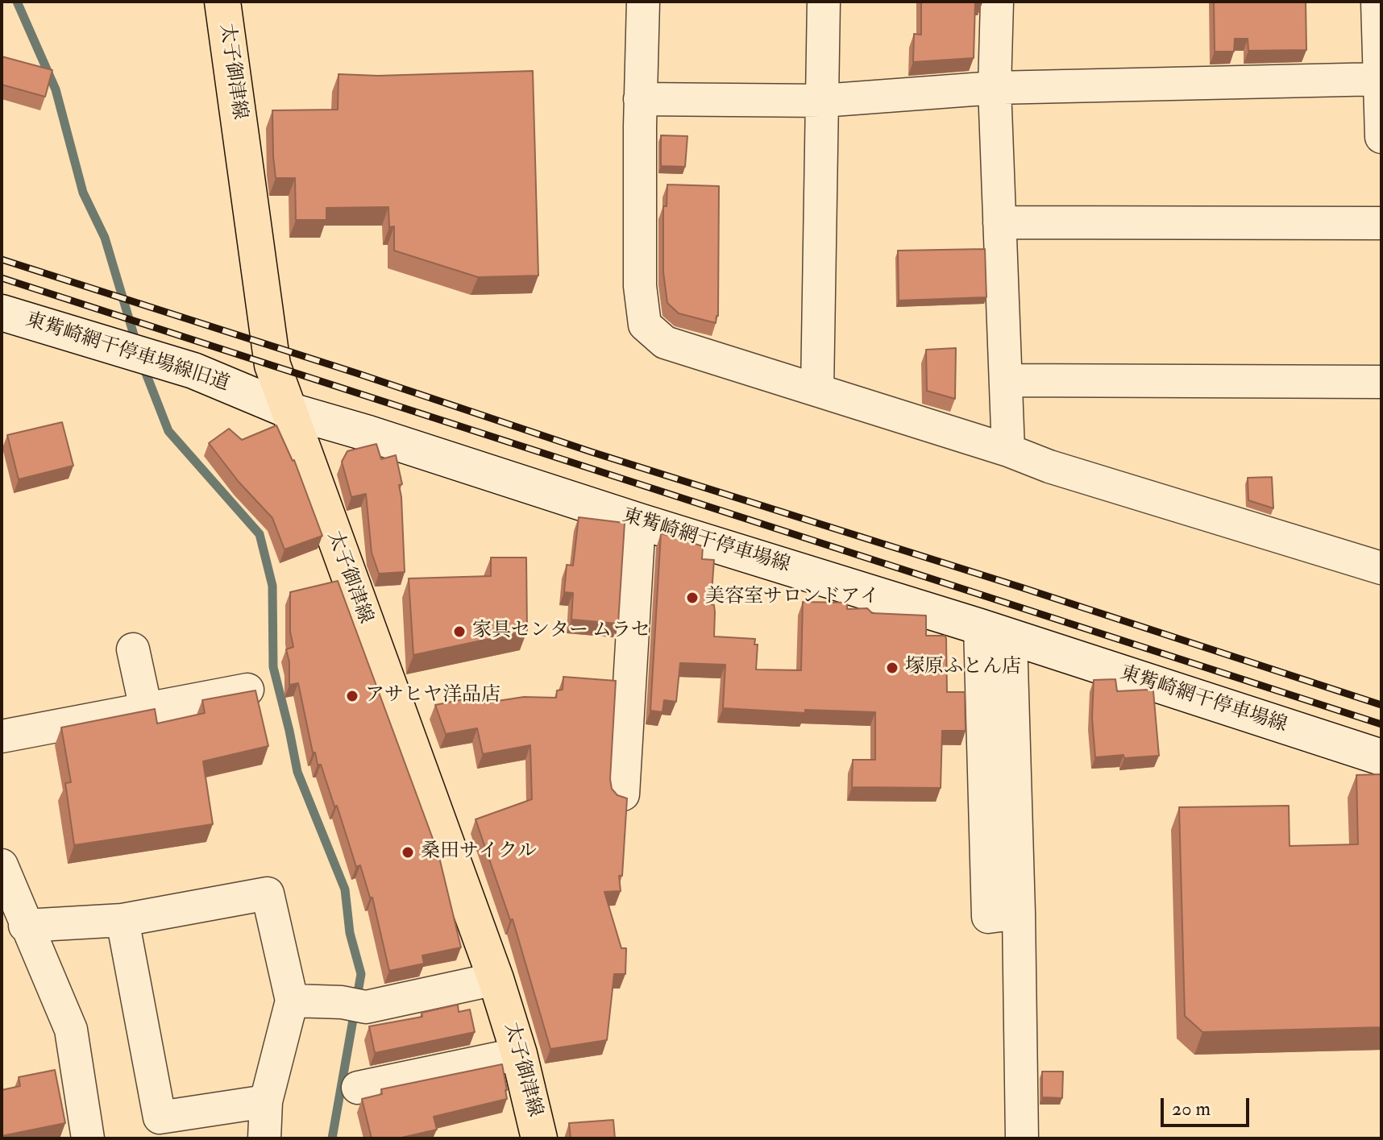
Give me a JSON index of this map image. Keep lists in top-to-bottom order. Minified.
{"streets":{"main road":["太子御津線","東觜崎網干停車場線旧道","東觜崎網干停車場線"]},"crossings":[["太子御津線","東觜崎網干停車場線旧道"],["太子御津線","東觜崎網干停車場線"],["東觜崎網干停車場線旧道","東觜崎網干停車場線"]],"places":["美容室サロンドアイ","家具センター ムラセ","塚原ふとん店","アサヒヤ洋品店","桑田サイクル"],"scale_bar":"20 m"}
